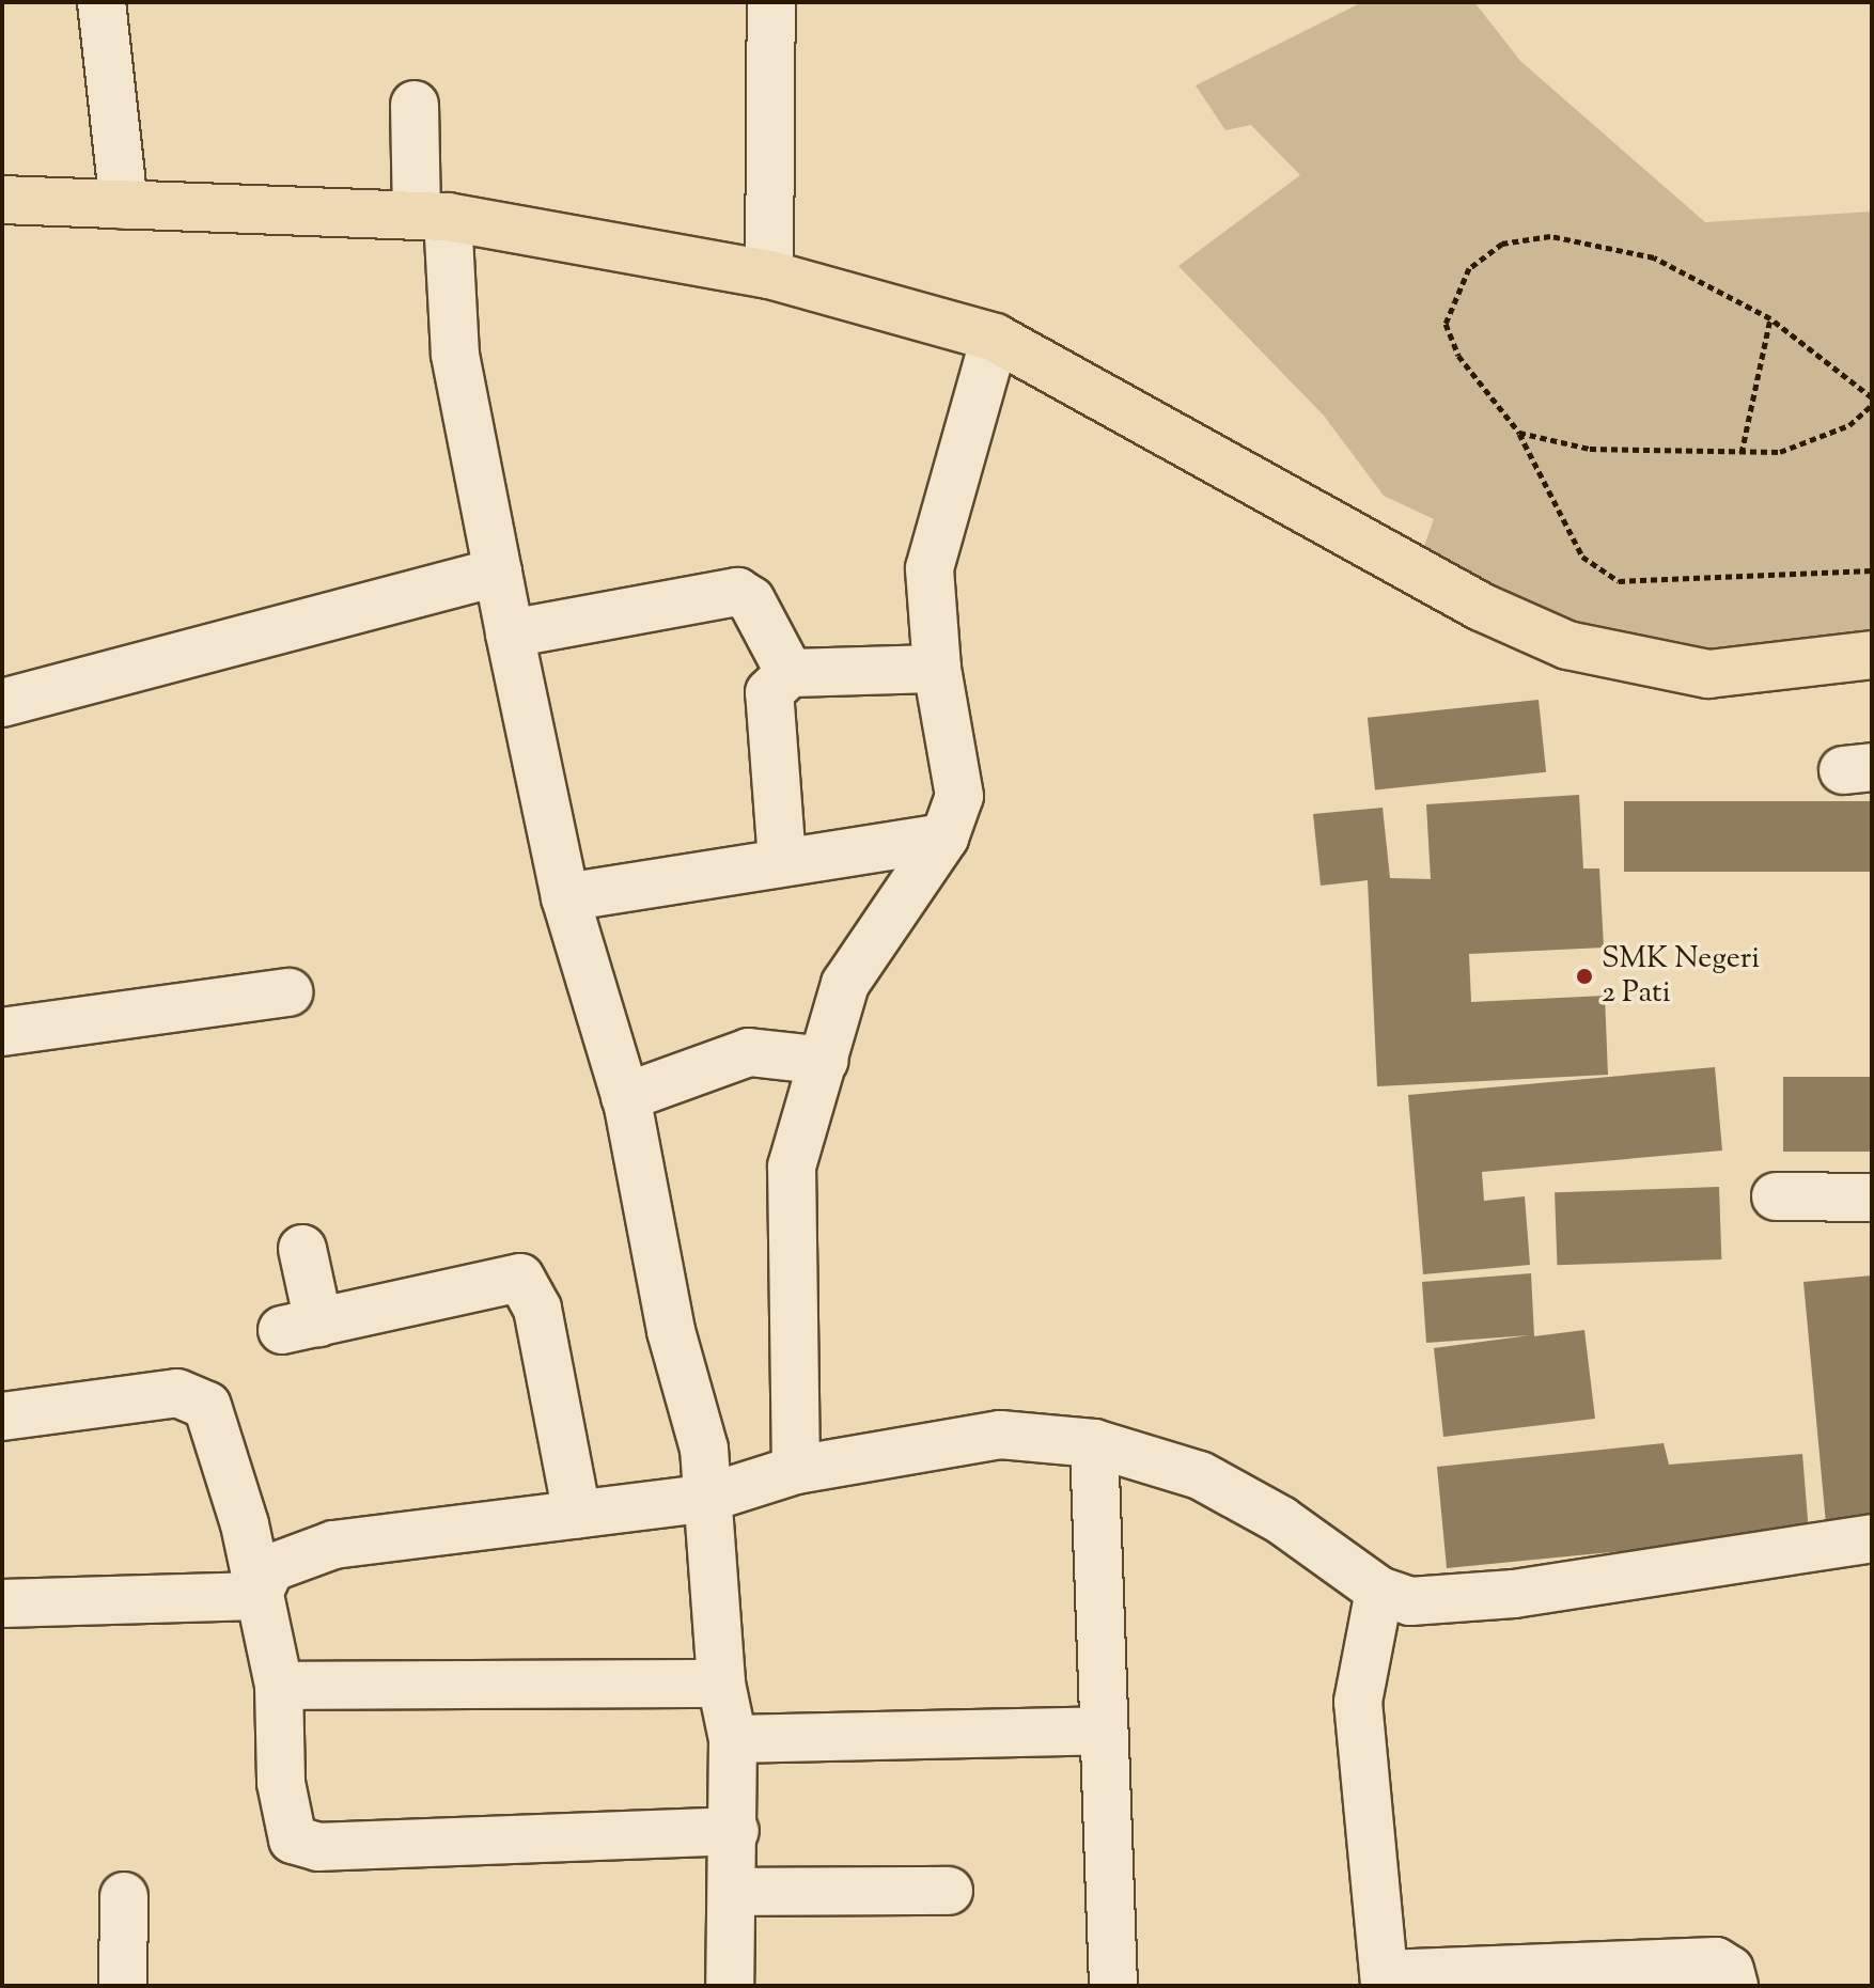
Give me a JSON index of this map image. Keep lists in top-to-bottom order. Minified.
{"places":["SMK Negeri 2 Pati"]}
